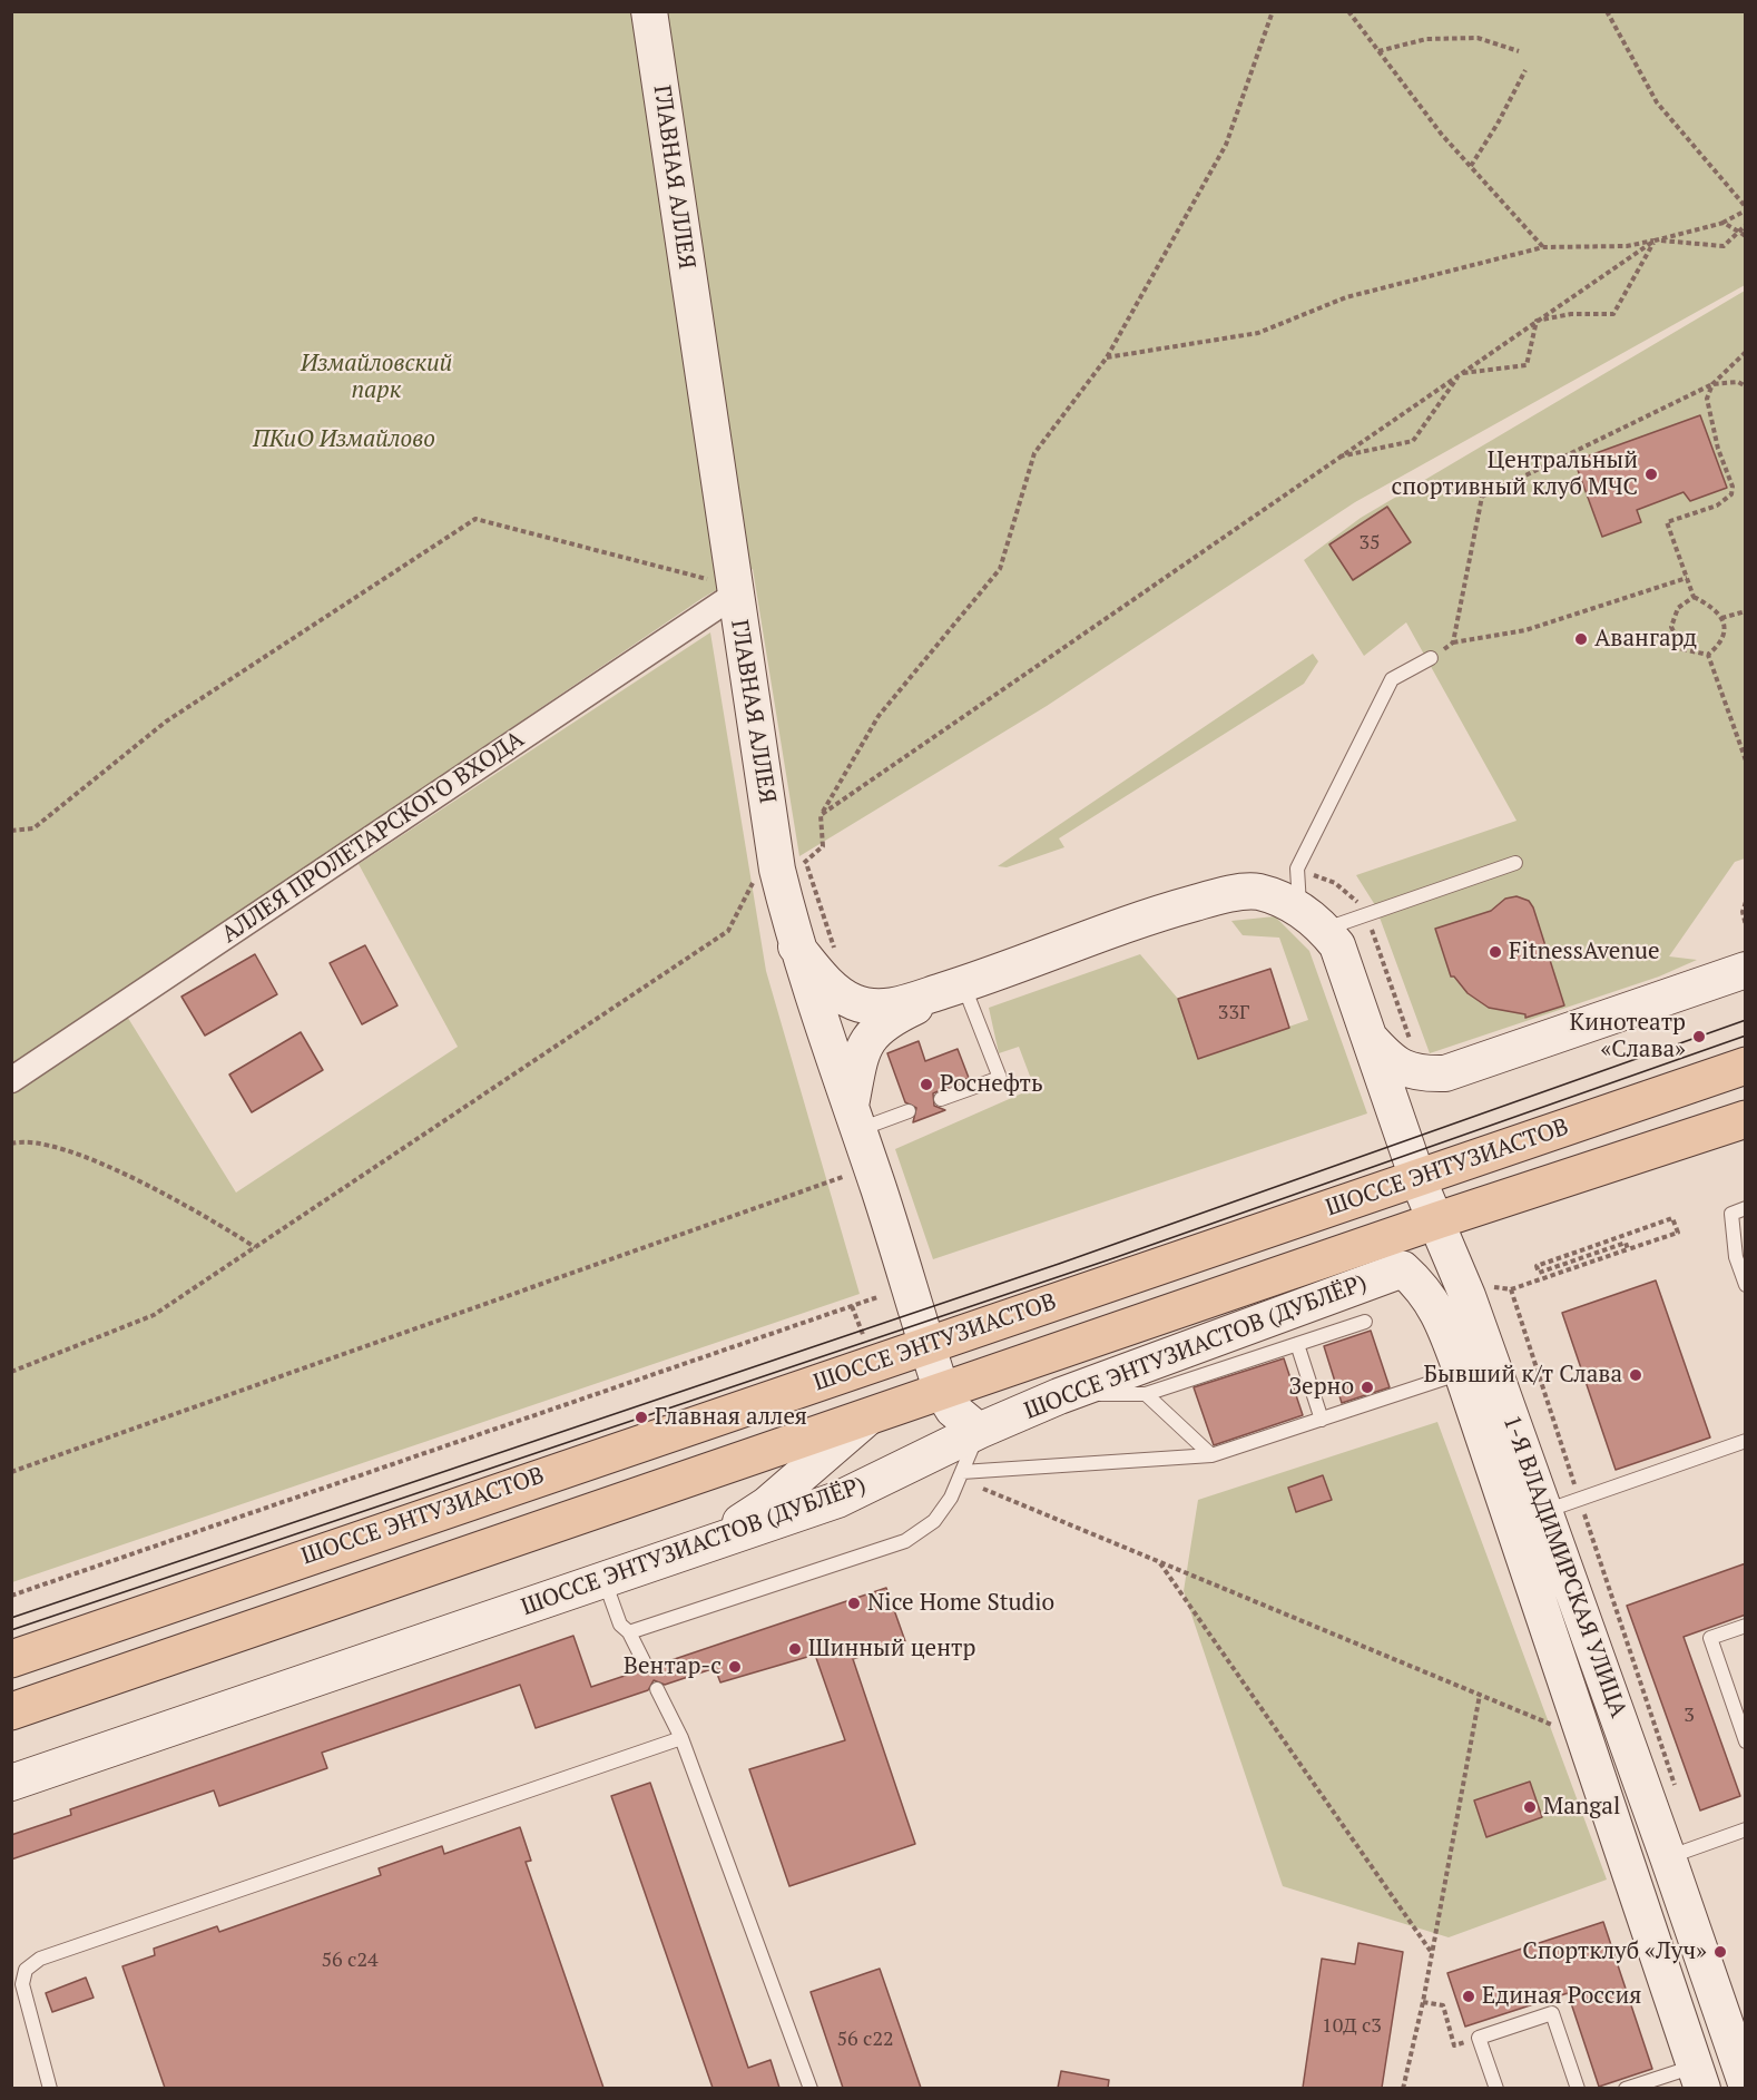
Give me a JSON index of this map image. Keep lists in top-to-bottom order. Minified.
{"streets":{"main road":["ГЛАВНАЯ АЛЛЕЯ","ШОССЕ ЭНТУЗИАСТОВ","ШОССЕ ЭНТУЗИАСТОВ (ДУБЛЁР)","1-Я ВЛАДИМИРСКАЯ УЛИЦА"],"street":["АЛЛЕЯ ПРОЛЕТАРСКОГО ВХОДА"]},"crossings":[["ГЛАВНАЯ АЛЛЕЯ","АЛЛЕЯ ПРОЛЕТАРСКОГО ВХОДА"],["ГЛАВНАЯ АЛЛЕЯ","ШОССЕ ЭНТУЗИАСТОВ"],["ШОССЕ ЭНТУЗИАСТОВ","ШОССЕ ЭНТУЗИАСТОВ (ДУБЛЁР)"],["ШОССЕ ЭНТУЗИАСТОВ","1-Я ВЛАДИМИРСКАЯ УЛИЦА"],["ШОССЕ ЭНТУЗИАСТОВ (ДУБЛЁР)","1-Я ВЛАДИМИРСКАЯ УЛИЦА"]],"parks":["Измайловский парк","ПКиО Измайлово"],"places":["Центральный спортивный клуб МЧС","Авангард","FitnessAvenue","Кинотеатр «Слава»","Роснефть","Бывший к/т Слава","Зерно","Главная аллея","Nice Home Studio","Шинный центр","Вентар-с","Mangal","Спортклуб «Луч»","Единая Россия"],"house_numbers":["35","33Г","3","56 с24","10Д с3","56 с22"]}
